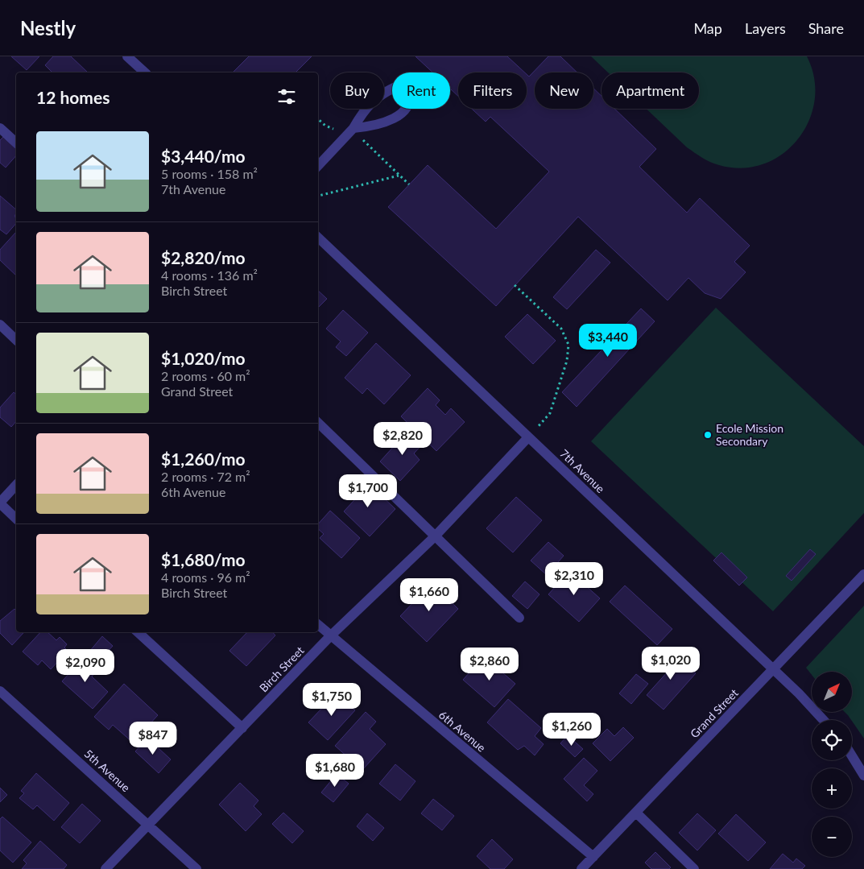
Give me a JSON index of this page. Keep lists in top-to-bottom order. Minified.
{"streets":{"street":["7th Avenue","Birch Street","Grand Street","6th Avenue","5th Avenue"]},"crossings":[["7th Avenue","Birch Street"],["7th Avenue","Grand Street"],["Birch Street","6th Avenue"],["Birch Street","5th Avenue"],["Grand Street","6th Avenue"]],"places":["Ecole Mission Secondary"],"north":"top right","page":{"header":"Nestly","nav":["Map","Layers","Share"],"chip":["Buy","Rent","Filters","New","Apartment"],"heading":"12 homes","list":[{"name":"$3,440/mo","note":"5 rooms · 158 m² · 7th Avenue"},{"name":"$2,820/mo","note":"4 rooms · 136 m² · Birch Street"},{"name":"$1,020/mo","note":"2 rooms · 60 m² · Grand Street"},{"name":"$1,260/mo","note":"2 rooms · 72 m² · 6th Avenue"},{"name":"$1,680/mo","note":"4 rooms · 96 m² · Birch Street"}],"price":["$3,440","$2,820","$1,700","$2,310","$1,660","$1,020","$2,860","$2,090","$1,750","$1,260","$847","$1,680"],"map_buttons":["+","−"]}}
